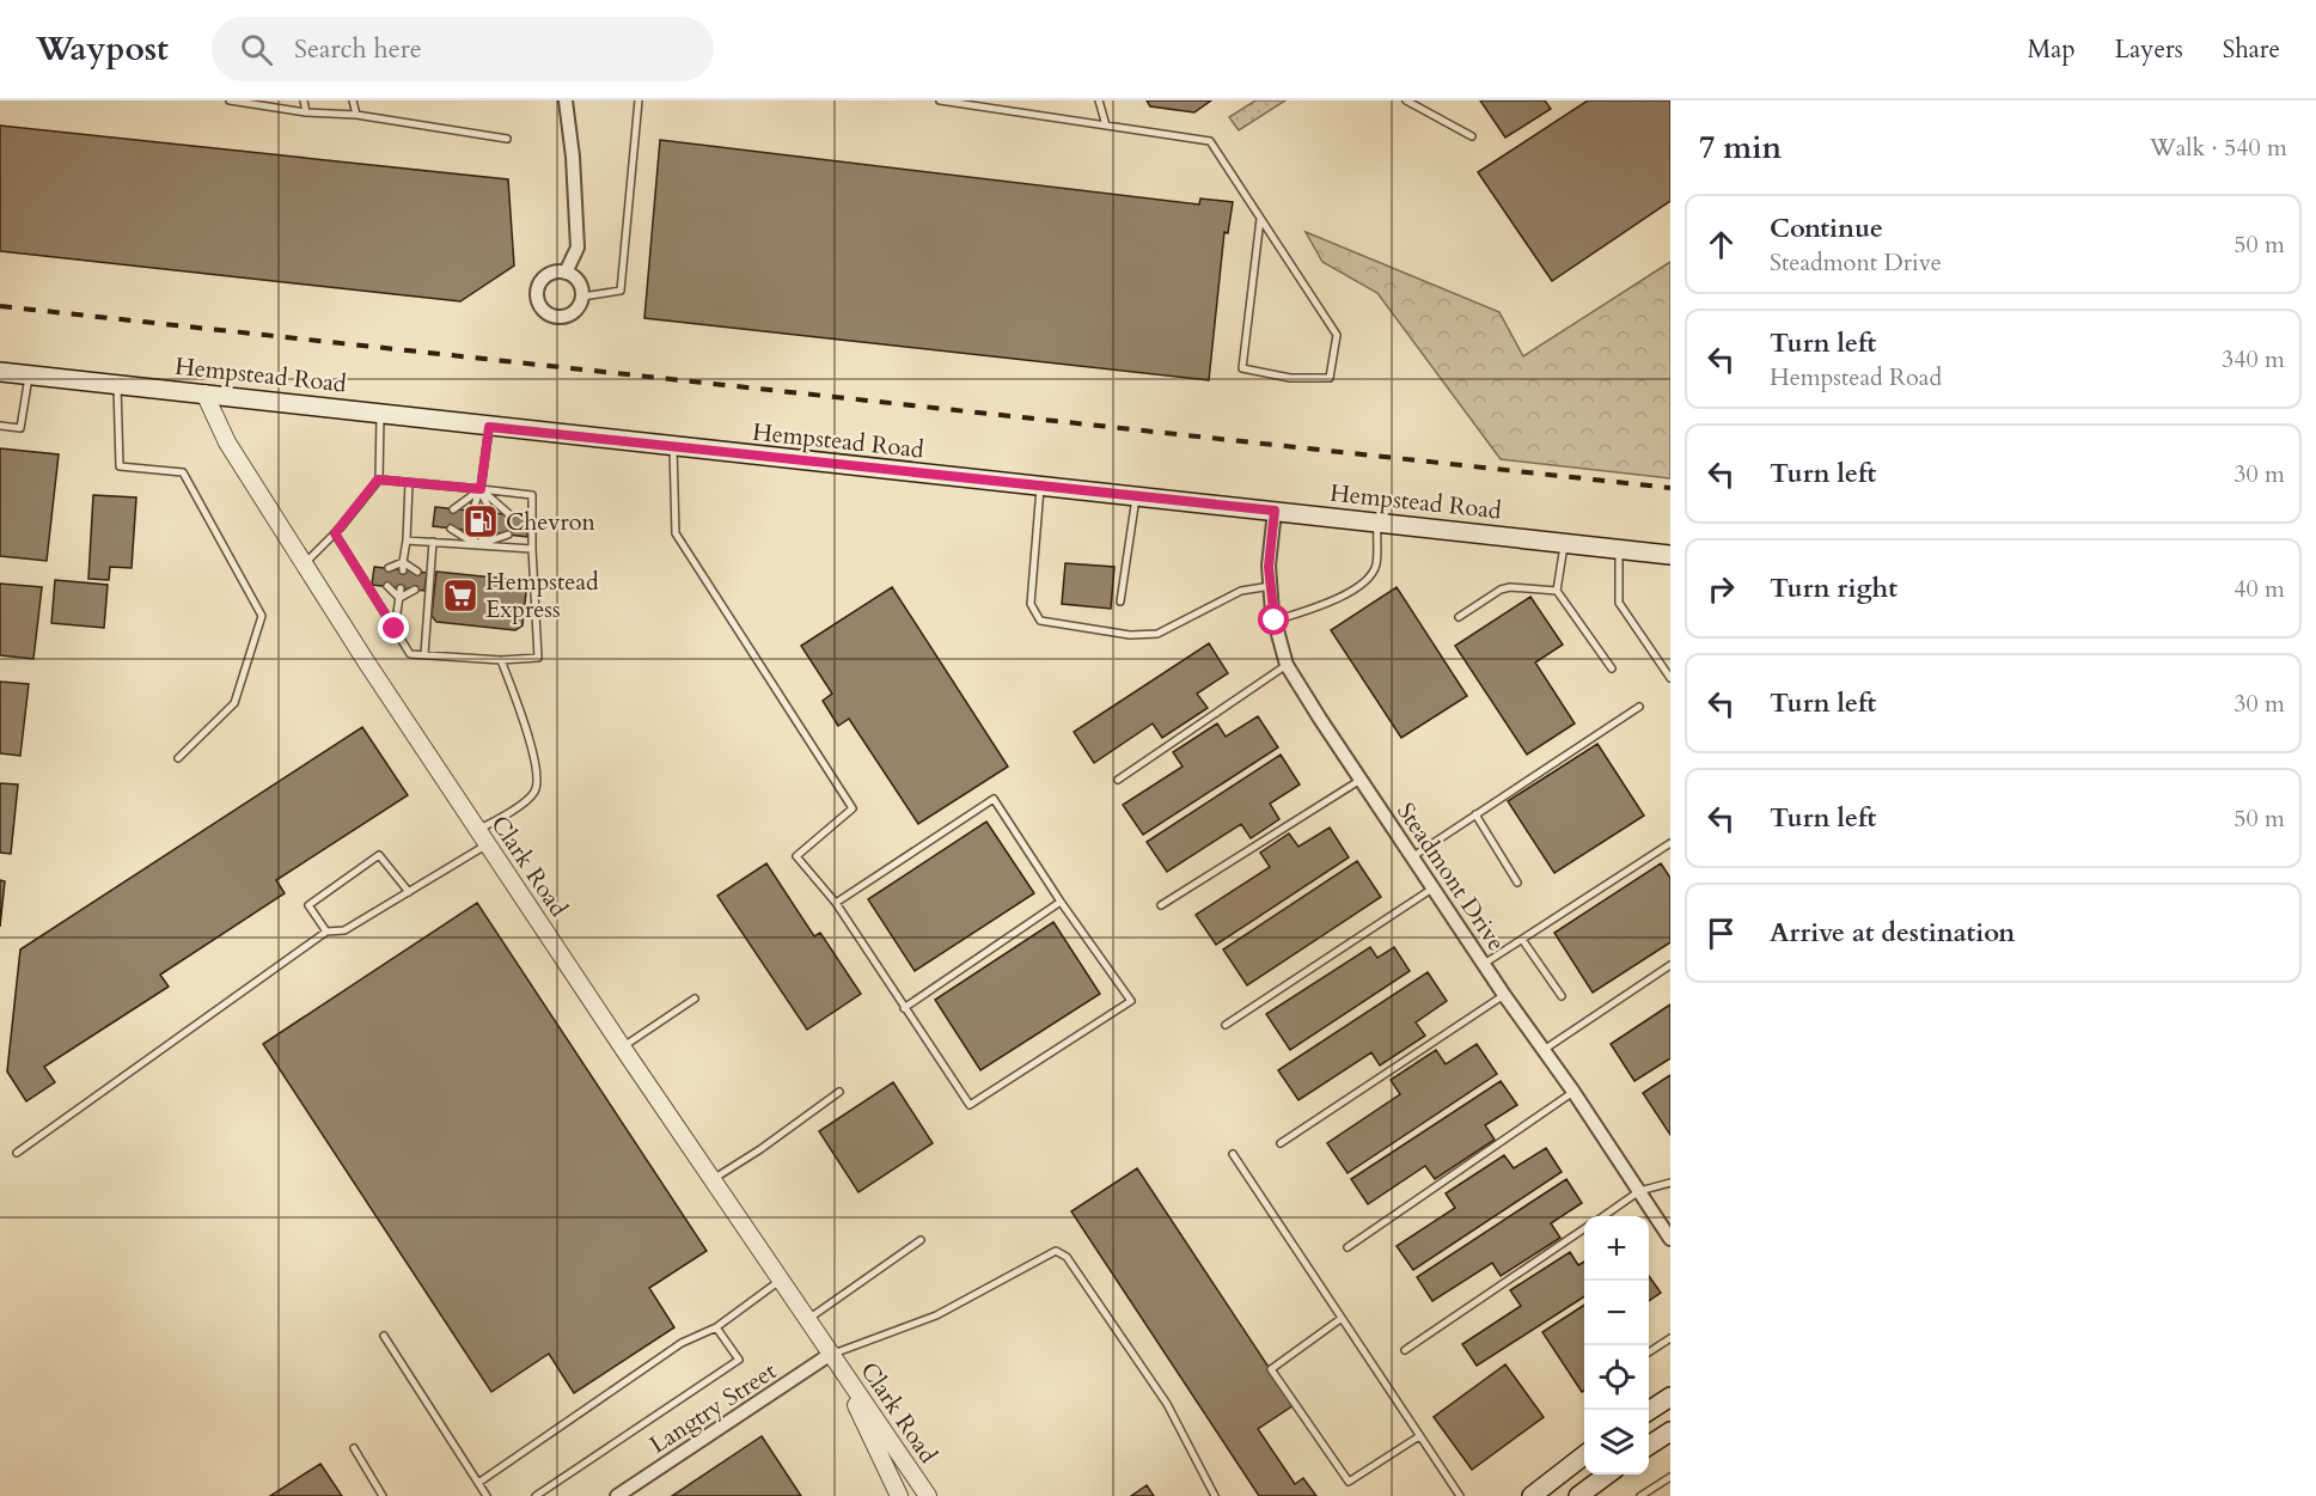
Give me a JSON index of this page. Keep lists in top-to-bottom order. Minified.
{"streets":{"main road":["Hempstead Road"],"street":["Clark Road","Steadmont Drive","Langtry Street"]},"crossings":[["Hempstead Road","Clark Road"],["Hempstead Road","Steadmont Drive"],["Clark Road","Langtry Street"]],"places":{"fuel station":["Chevron"],"supermarket":["Hempstead Express"]},"page":{"header":"Waypost","search":"Search here","nav":["Map","Layers","Share"],"heading":["7 min","Walk · 540 m"],"list":[["Continue","Steadmont Drive","50 m"],["Turn left","Hempstead Road","340 m"],["Turn left","30 m"],["Turn right","40 m"],["Turn left","30 m"],["Turn left","50 m"],"Arrive at destination"],"map_buttons":["+","−"]}}
